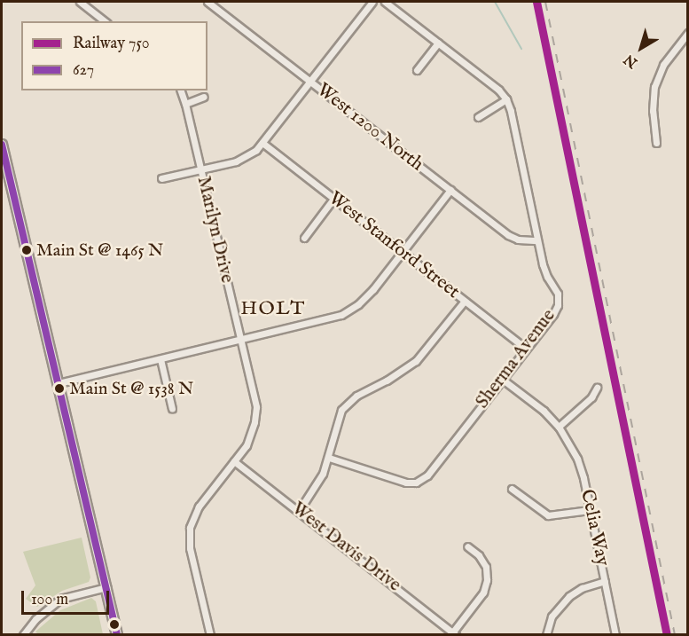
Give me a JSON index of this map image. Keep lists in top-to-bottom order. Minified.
{"streets":{"street":["West 1200 North","Marilyn Drive","West Stanford Street","Sherma Avenue","Celia Way","West Davis Drive"]},"crossings":[["West 1200 North","Sherma Avenue"],["Marilyn Drive","West Davis Drive"],["West Stanford Street","Sherma Avenue"],["Sherma Avenue","Celia Way"]],"districts":["HOLT"],"places":["Main St @ 1465 N","Main St @ 1538 N"],"lines":["rail line 750","transit line 627"],"legend":["Railway 750","627"],"scale_bar":"100 m","north":"bottom left"}
